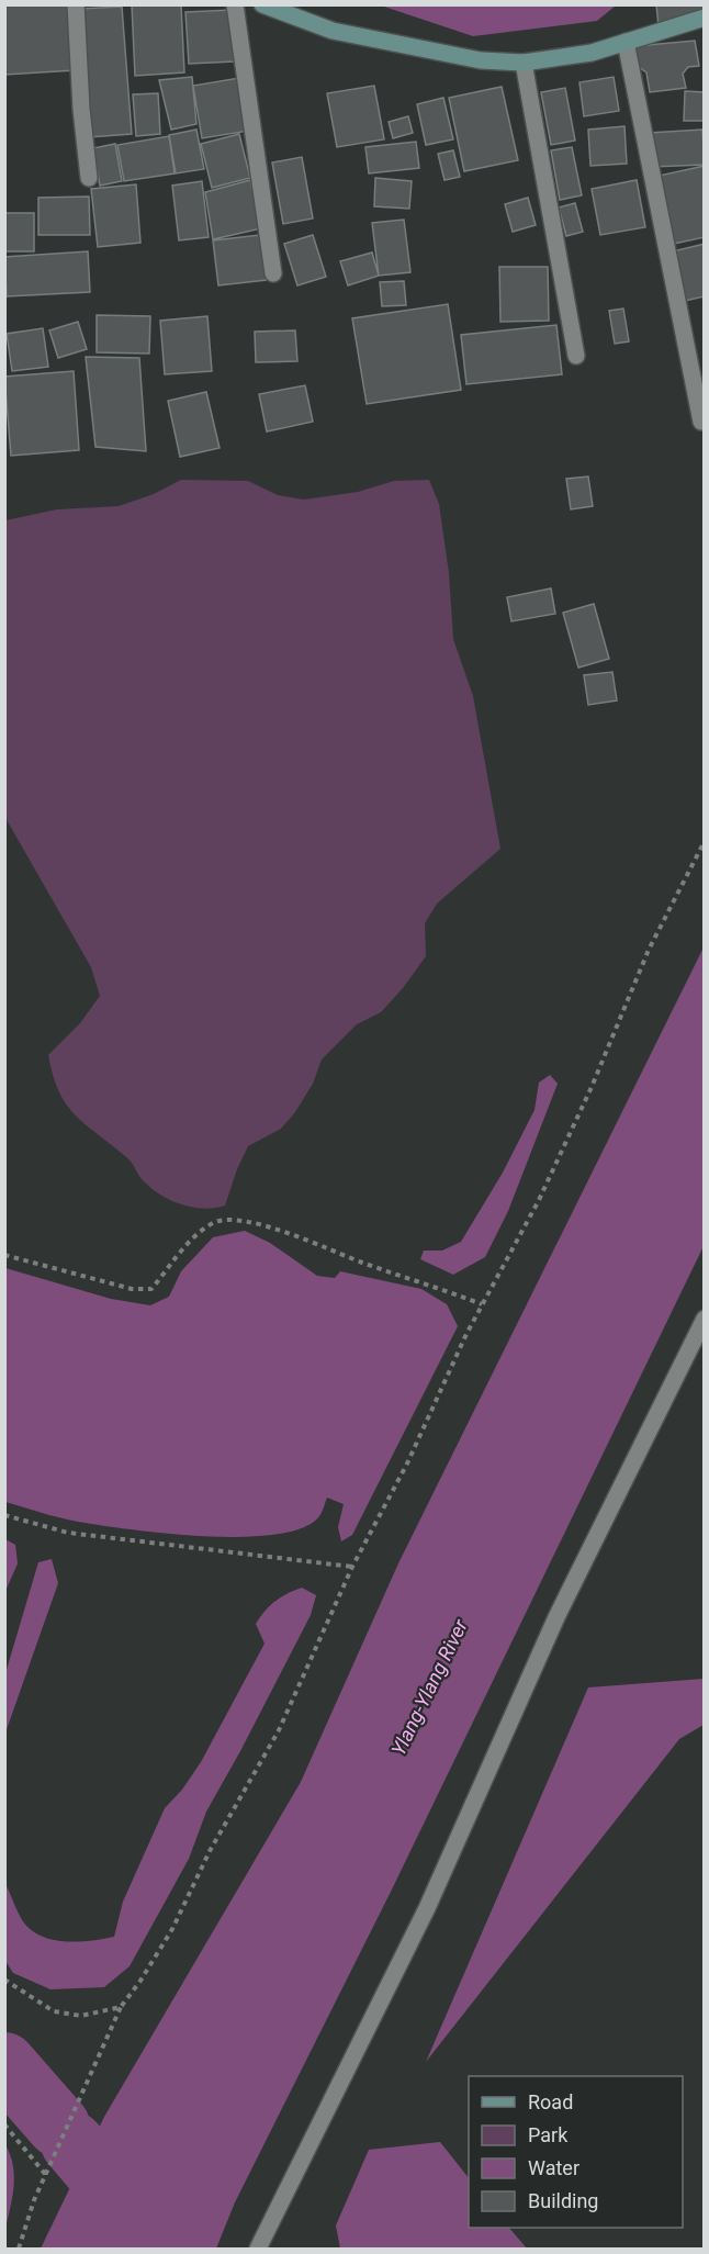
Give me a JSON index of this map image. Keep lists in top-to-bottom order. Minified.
{"water":["Ylang-Ylang River"],"legend":["Road","Park","Water","Building"]}
